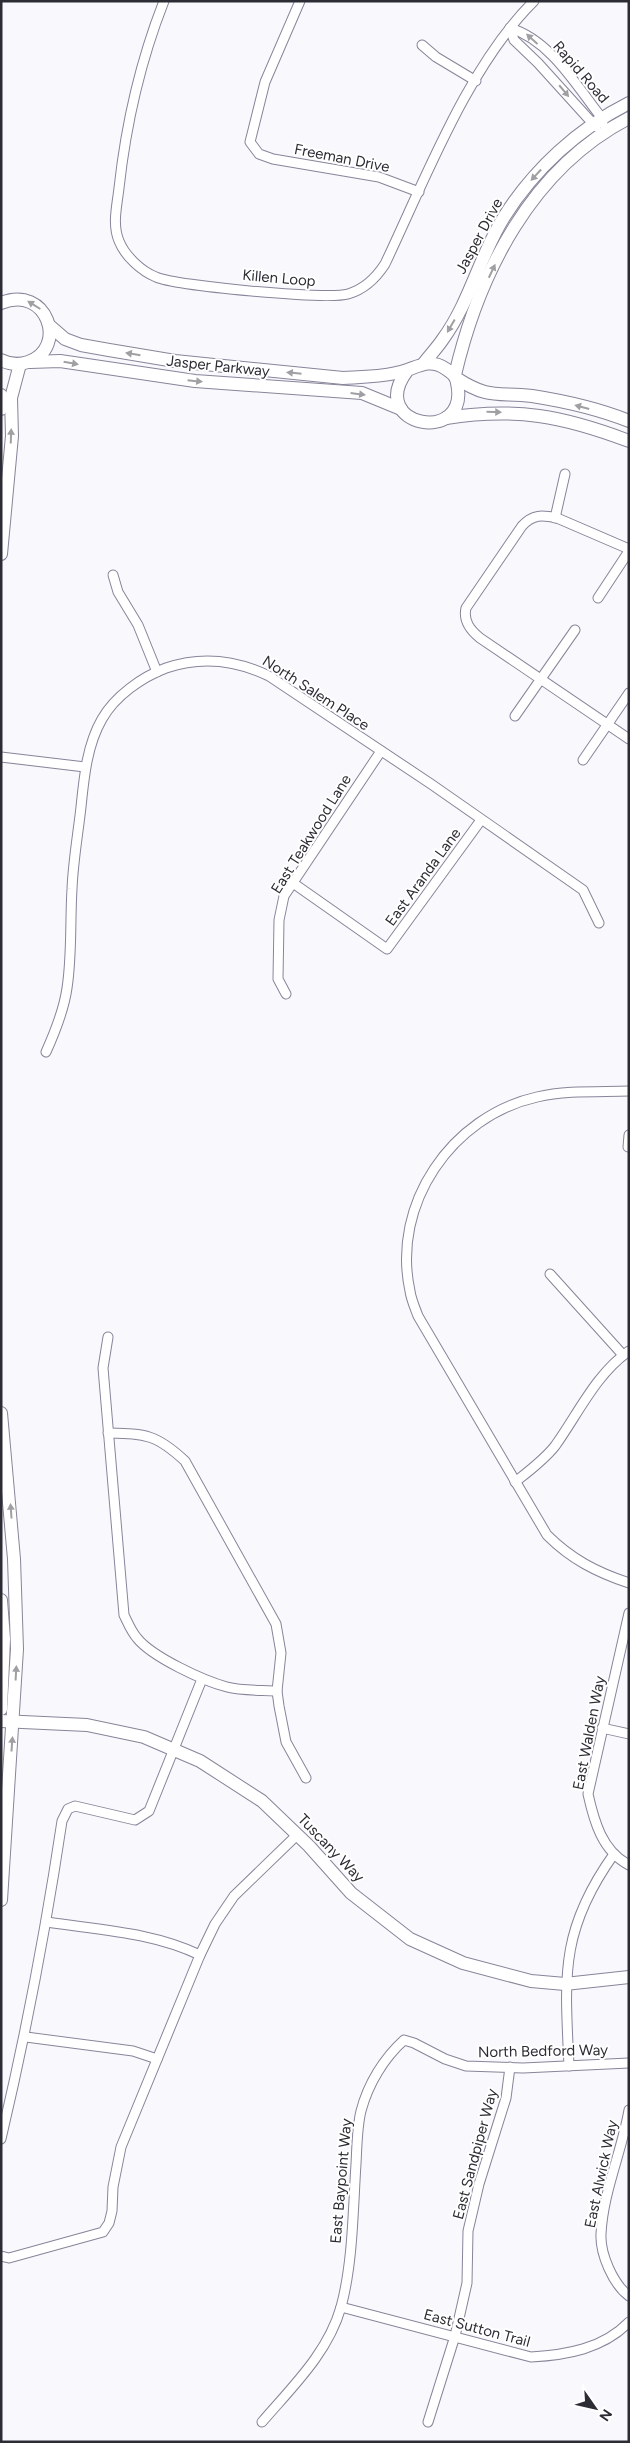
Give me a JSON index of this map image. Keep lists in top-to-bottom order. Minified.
{"streets":{"main road":["Jasper Drive","Jasper Parkway","Tuscany Way"],"street":["Rapid Road","Freeman Drive","Killen Loop","North Salem Place","East Teakwood Lane","East Aranda Lane","East Walden Way","North Bedford Way","East Sandpiper Way","East Alwick Way","East Baypoint Way","East Sutton Trail"]},"crossings":[["Rapid Road","Jasper Drive"],["Rapid Road","Killen Loop"],["Freeman Drive","Killen Loop"],["Jasper Drive","Jasper Parkway"],["North Salem Place","East Teakwood Lane"],["North Salem Place","East Aranda Lane"],["East Teakwood Lane","East Aranda Lane"],["North Bedford Way","East Sandpiper Way"],["North Bedford Way","East Baypoint Way"],["East Sandpiper Way","East Sutton Trail"],["East Baypoint Way","East Sutton Trail"]],"north":"bottom right"}
